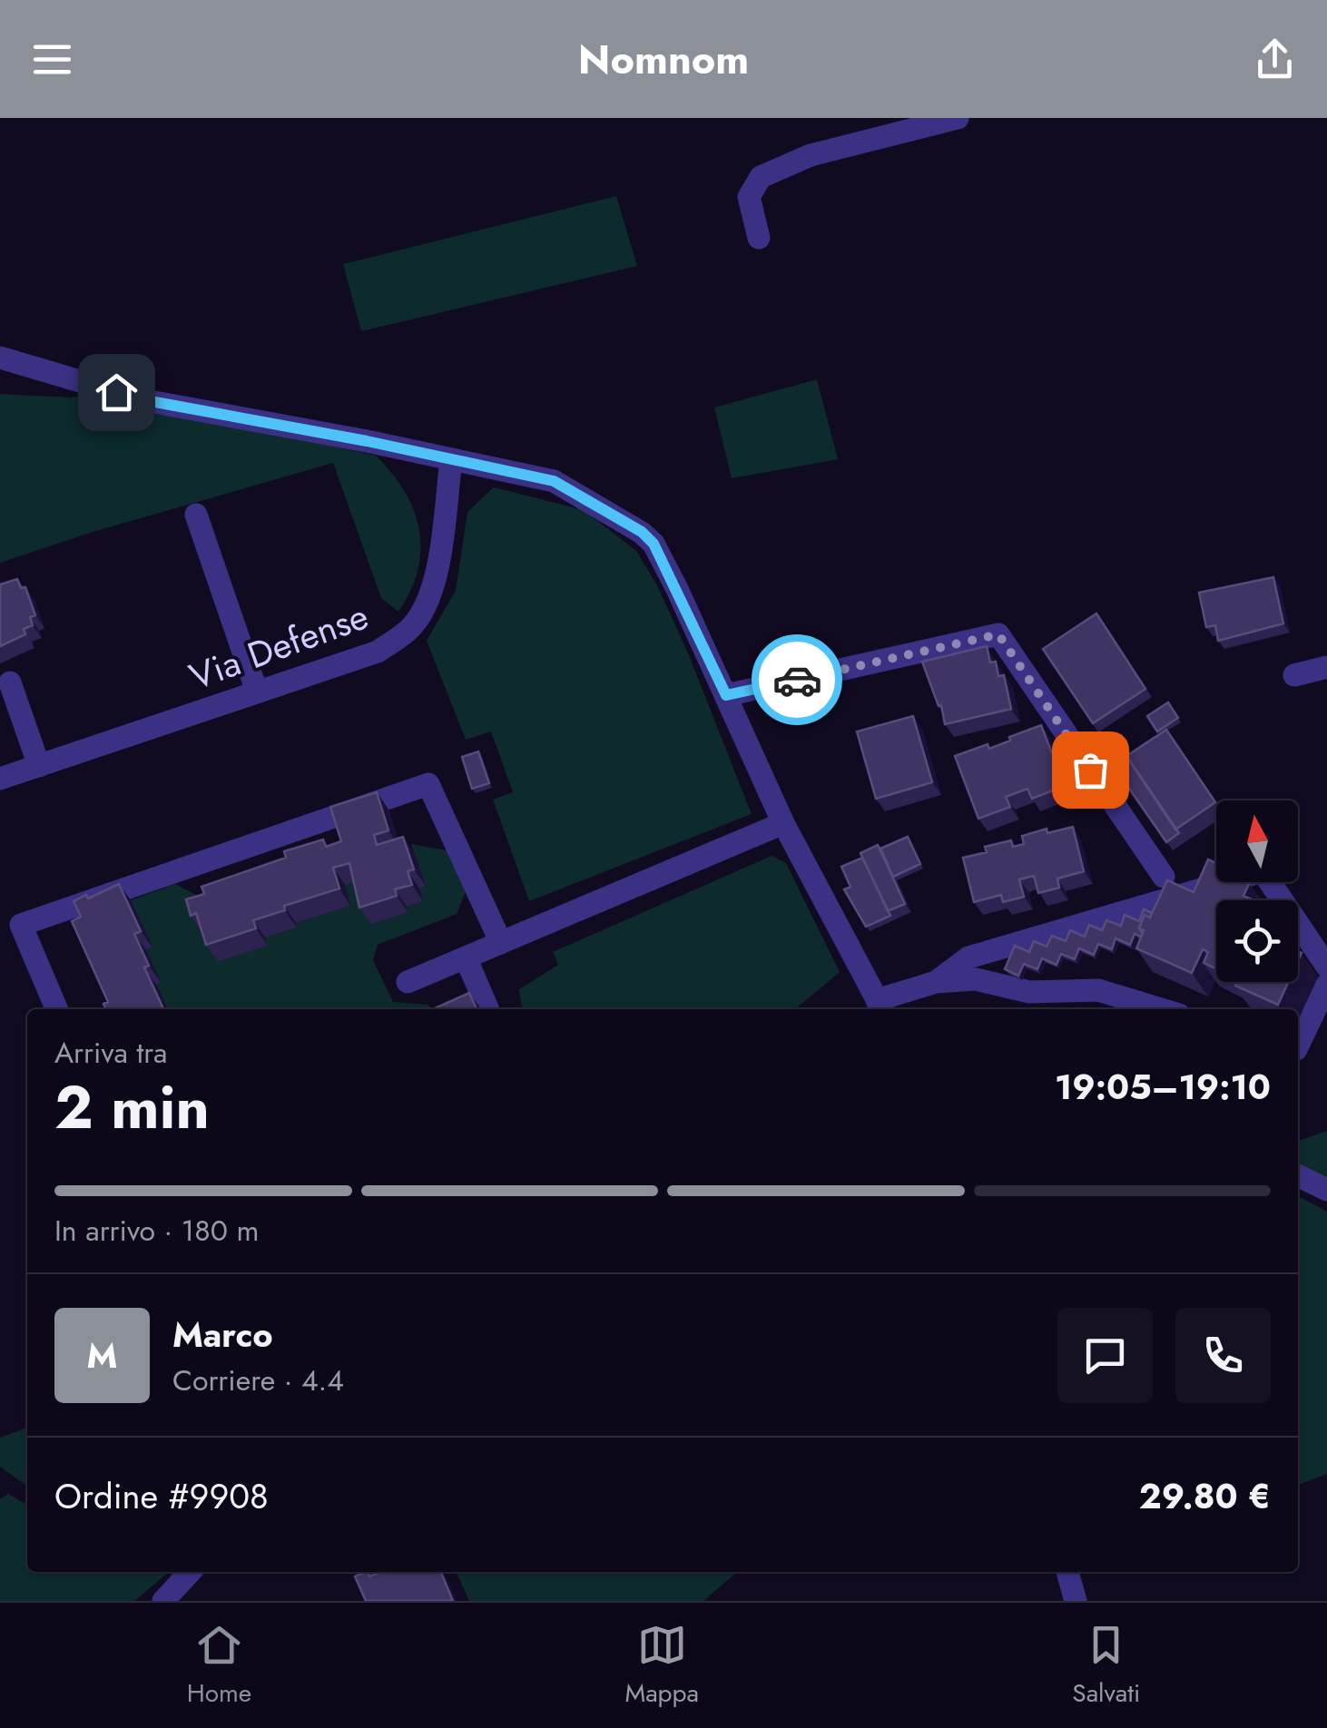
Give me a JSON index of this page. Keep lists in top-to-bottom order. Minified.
{"streets":{"street":["Via Defense"]},"north":"top","page":{"header":"Nomnom","heading":["2 min","Arriva tra","19:05–19:10"],"panel":["Marco","Corriere · 4.4","Ordine #9908","29.80 €"],"bar":"In arrivo · 180 m","round":"M","tabs":["Home","Mappa","Salvati"]}}
